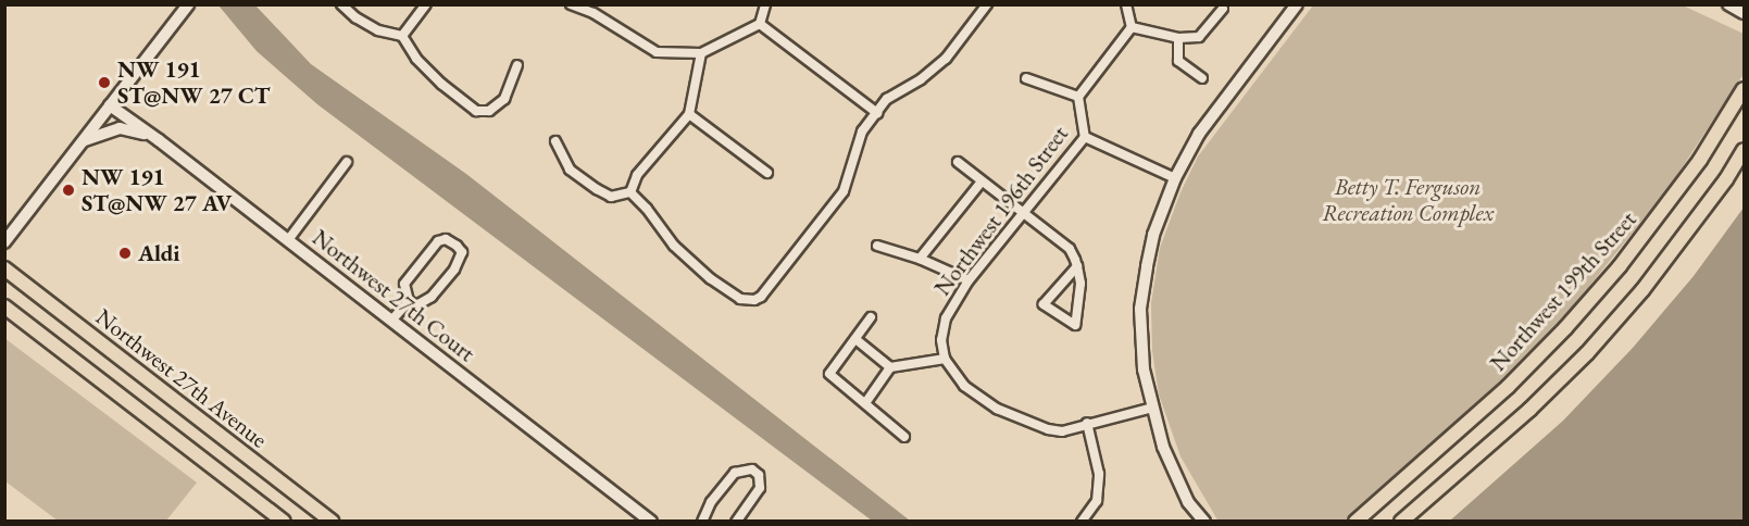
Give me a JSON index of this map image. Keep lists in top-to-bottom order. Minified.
{"streets":{"main road":["Northwest 199th Street","Northwest 27th Avenue"],"street":["Northwest 196th Street","Northwest 27th Court"]},"parks":["Betty T. Ferguson Recreation Complex"],"places":["NW 191 ST@NW 27 CT","NW 191 ST@NW 27 AV","Aldi"]}
